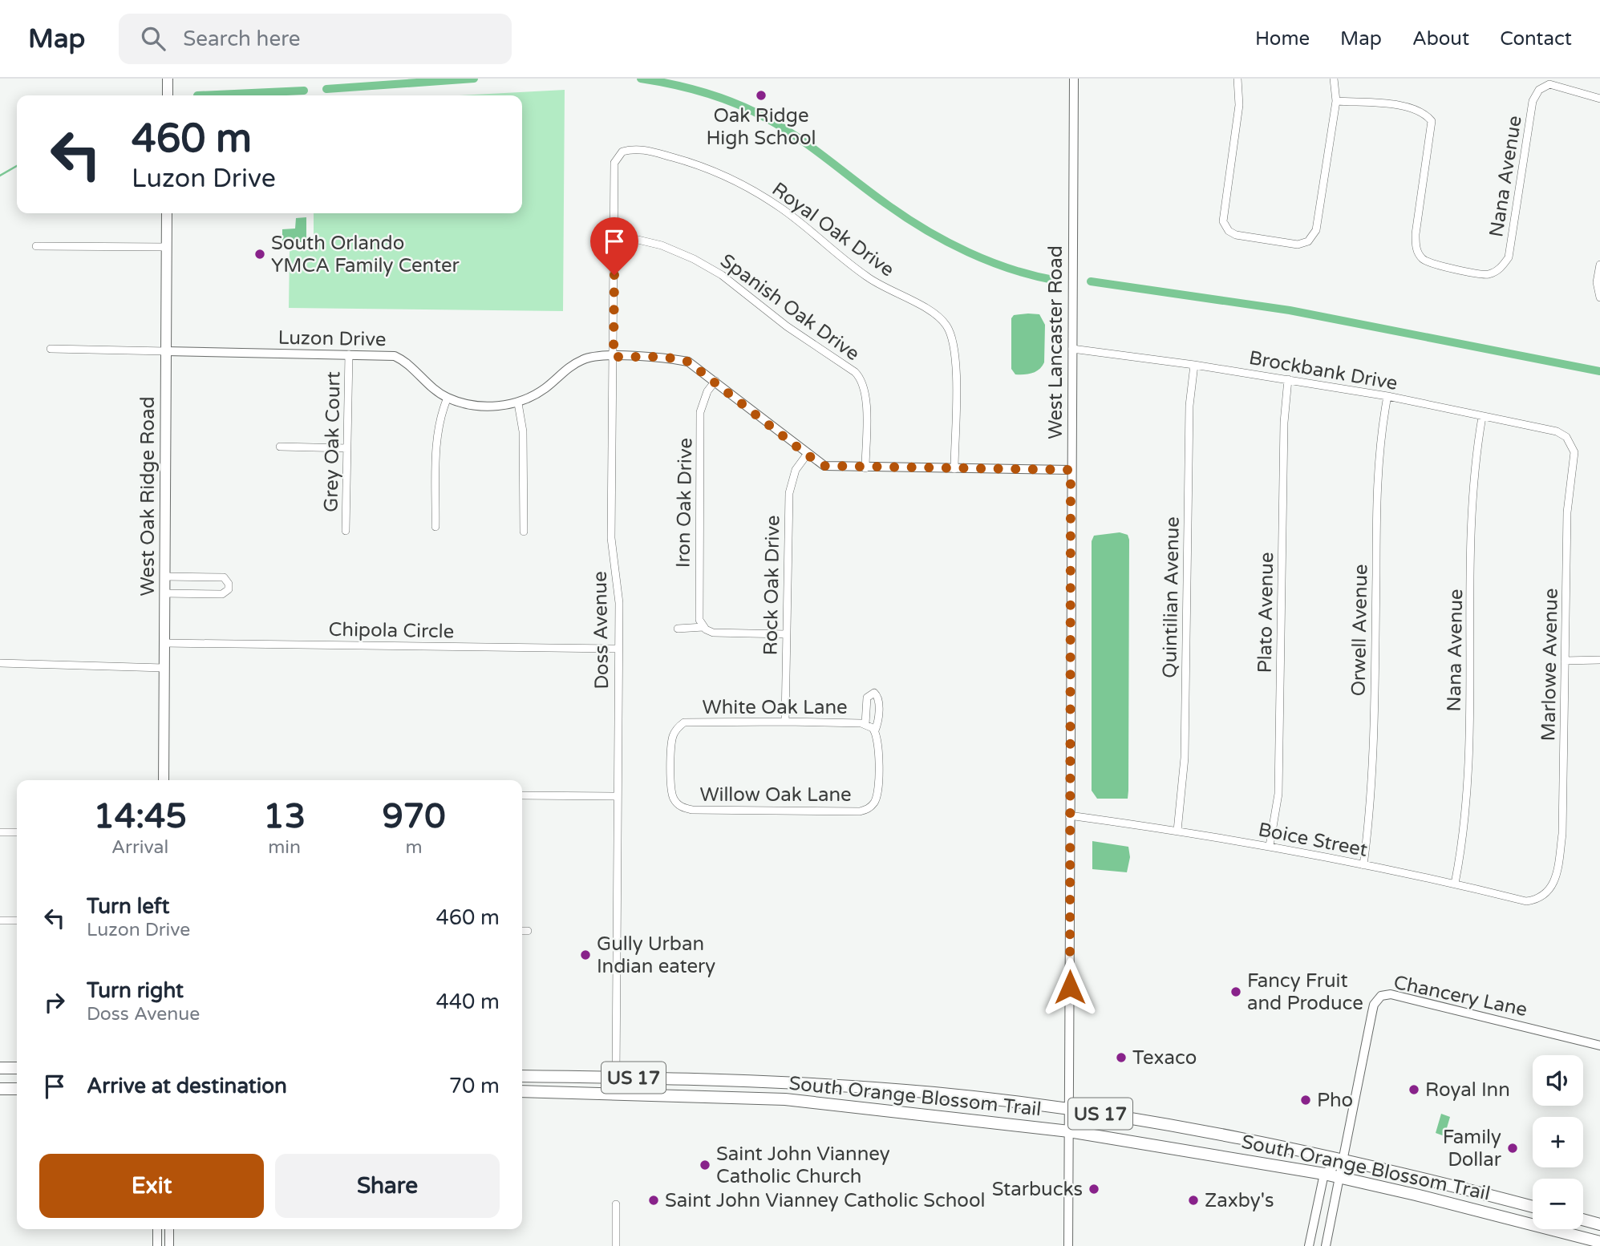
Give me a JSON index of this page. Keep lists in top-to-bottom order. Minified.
{"streets":{"main road":["West Oak Ridge Road","US 17","South Orange Blossom Trail"],"street":["Nana Avenue","Royal Oak Drive","Spanish Oak Drive","Luzon Drive","West Lancaster Road","Brockbank Drive","Grey Oak Court","Iron Oak Drive","Rock Oak Drive","Quintilian Avenue","Plato Avenue","Chipola Circle","Doss Avenue","Orwell Avenue","Marlowe Avenue","White Oak Lane","Willow Oak Lane","Boice Street","Chancery Lane"]},"crossings":[["Nana Avenue","Brockbank Drive"],["Nana Avenue","Boice Street"],["Royal Oak Drive","Luzon Drive"],["Royal Oak Drive","Doss Avenue"],["Spanish Oak Drive","Luzon Drive"],["Spanish Oak Drive","Doss Avenue"],["Luzon Drive","West Lancaster Road"],["Luzon Drive","Grey Oak Court"],["Luzon Drive","West Oak Ridge Road"],["Luzon Drive","Iron Oak Drive"],["Luzon Drive","Rock Oak Drive"],["Luzon Drive","Doss Avenue"],["West Lancaster Road","Brockbank Drive"],["West Lancaster Road","Boice Street"],["West Lancaster Road","South Orange Blossom Trail"],["Brockbank Drive","Quintilian Avenue"],["Brockbank Drive","Plato Avenue"],["Brockbank Drive","Orwell Avenue"],["Brockbank Drive","Marlowe Avenue"],["West Oak Ridge Road","Chipola Circle"],["Rock Oak Drive","White Oak Lane"],["Quintilian Avenue","Boice Street"],["Plato Avenue","Boice Street"],["Chipola Circle","Doss Avenue"],["Doss Avenue","South Orange Blossom Trail"],["Orwell Avenue","Boice Street"],["Marlowe Avenue","Boice Street"],["White Oak Lane","Willow Oak Lane"],["Chancery Lane","South Orange Blossom Trail"]],"places":["Oak Ridge High School","South Orlando YMCA Family Center","Gully Urban Indian eatery","Fancy Fruit and Produce","Texaco","Royal Inn","Pho","Family Dollar","Saint John Vianney Catholic Church","Starbucks","Saint John Vianney Catholic School","Zaxby's"],"page":{"header":"Map","search":"Search here","nav":["Home","Map","About","Contact"],"turn":["460 m","Luzon Drive"],"eta":["14:45","Arrival","13","min","970","m"],"list":[{"name":"Turn left","note":"Luzon Drive","value":"460 m"},{"name":"Turn right","note":"Doss Avenue","value":"440 m"},{"name":"Arrive at destination","value":"70 m"}],"map_buttons":["+","−"],"buttons":["Exit","Share"]}}
